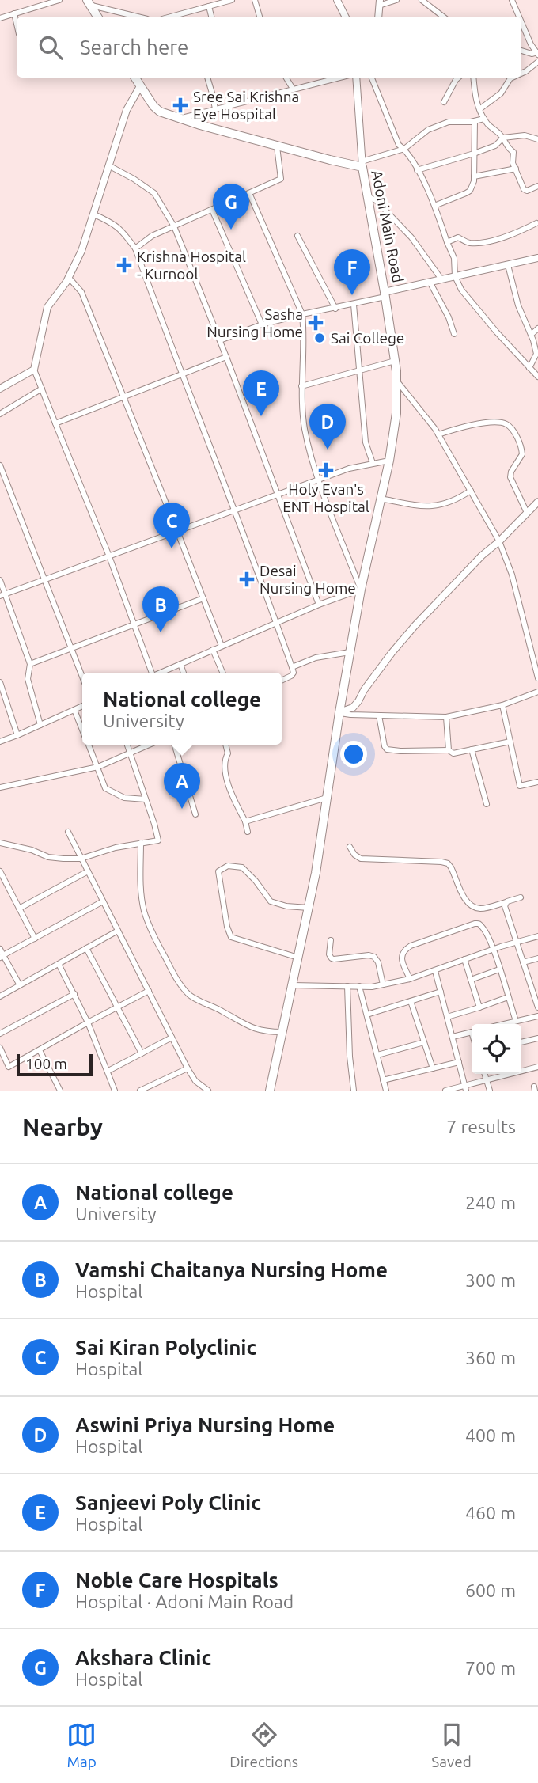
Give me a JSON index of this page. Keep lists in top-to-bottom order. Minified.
{"streets":{"main road":["Adoni Main Road"]},"places":{"health":["Sree Sai Krishna Eye Hospital","Krishna Hospital - Kurnool","Sasha Nursing Home","Holy Evan's ENT Hospital","Desai Nursing Home"],"other":["Sai College"]},"scale_bar":"100 m","page":{"search":"Search here","pins":["G","F","E","D","C","B","A"],"popup":["National college","University"],"scale":"100 m","heading":["Nearby","7 results"],"list":[{"mark":"A","name":"National college","note":"University","value":"240 m"},{"mark":"B","name":"Vamshi Chaitanya Nursing Home","note":"Hospital","value":"300 m"},{"mark":"C","name":"Sai Kiran Polyclinic","note":"Hospital","value":"360 m"},{"mark":"D","name":"Aswini Priya Nursing Home","note":"Hospital","value":"400 m"},{"mark":"E","name":"Sanjeevi Poly Clinic","note":"Hospital","value":"460 m"},{"mark":"F","name":"Noble Care Hospitals","note":"Hospital · Adoni Main Road","value":"600 m"},{"mark":"G","name":"Akshara Clinic","note":"Hospital","value":"700 m"}],"nav":["Map","Directions","Saved"]}}
